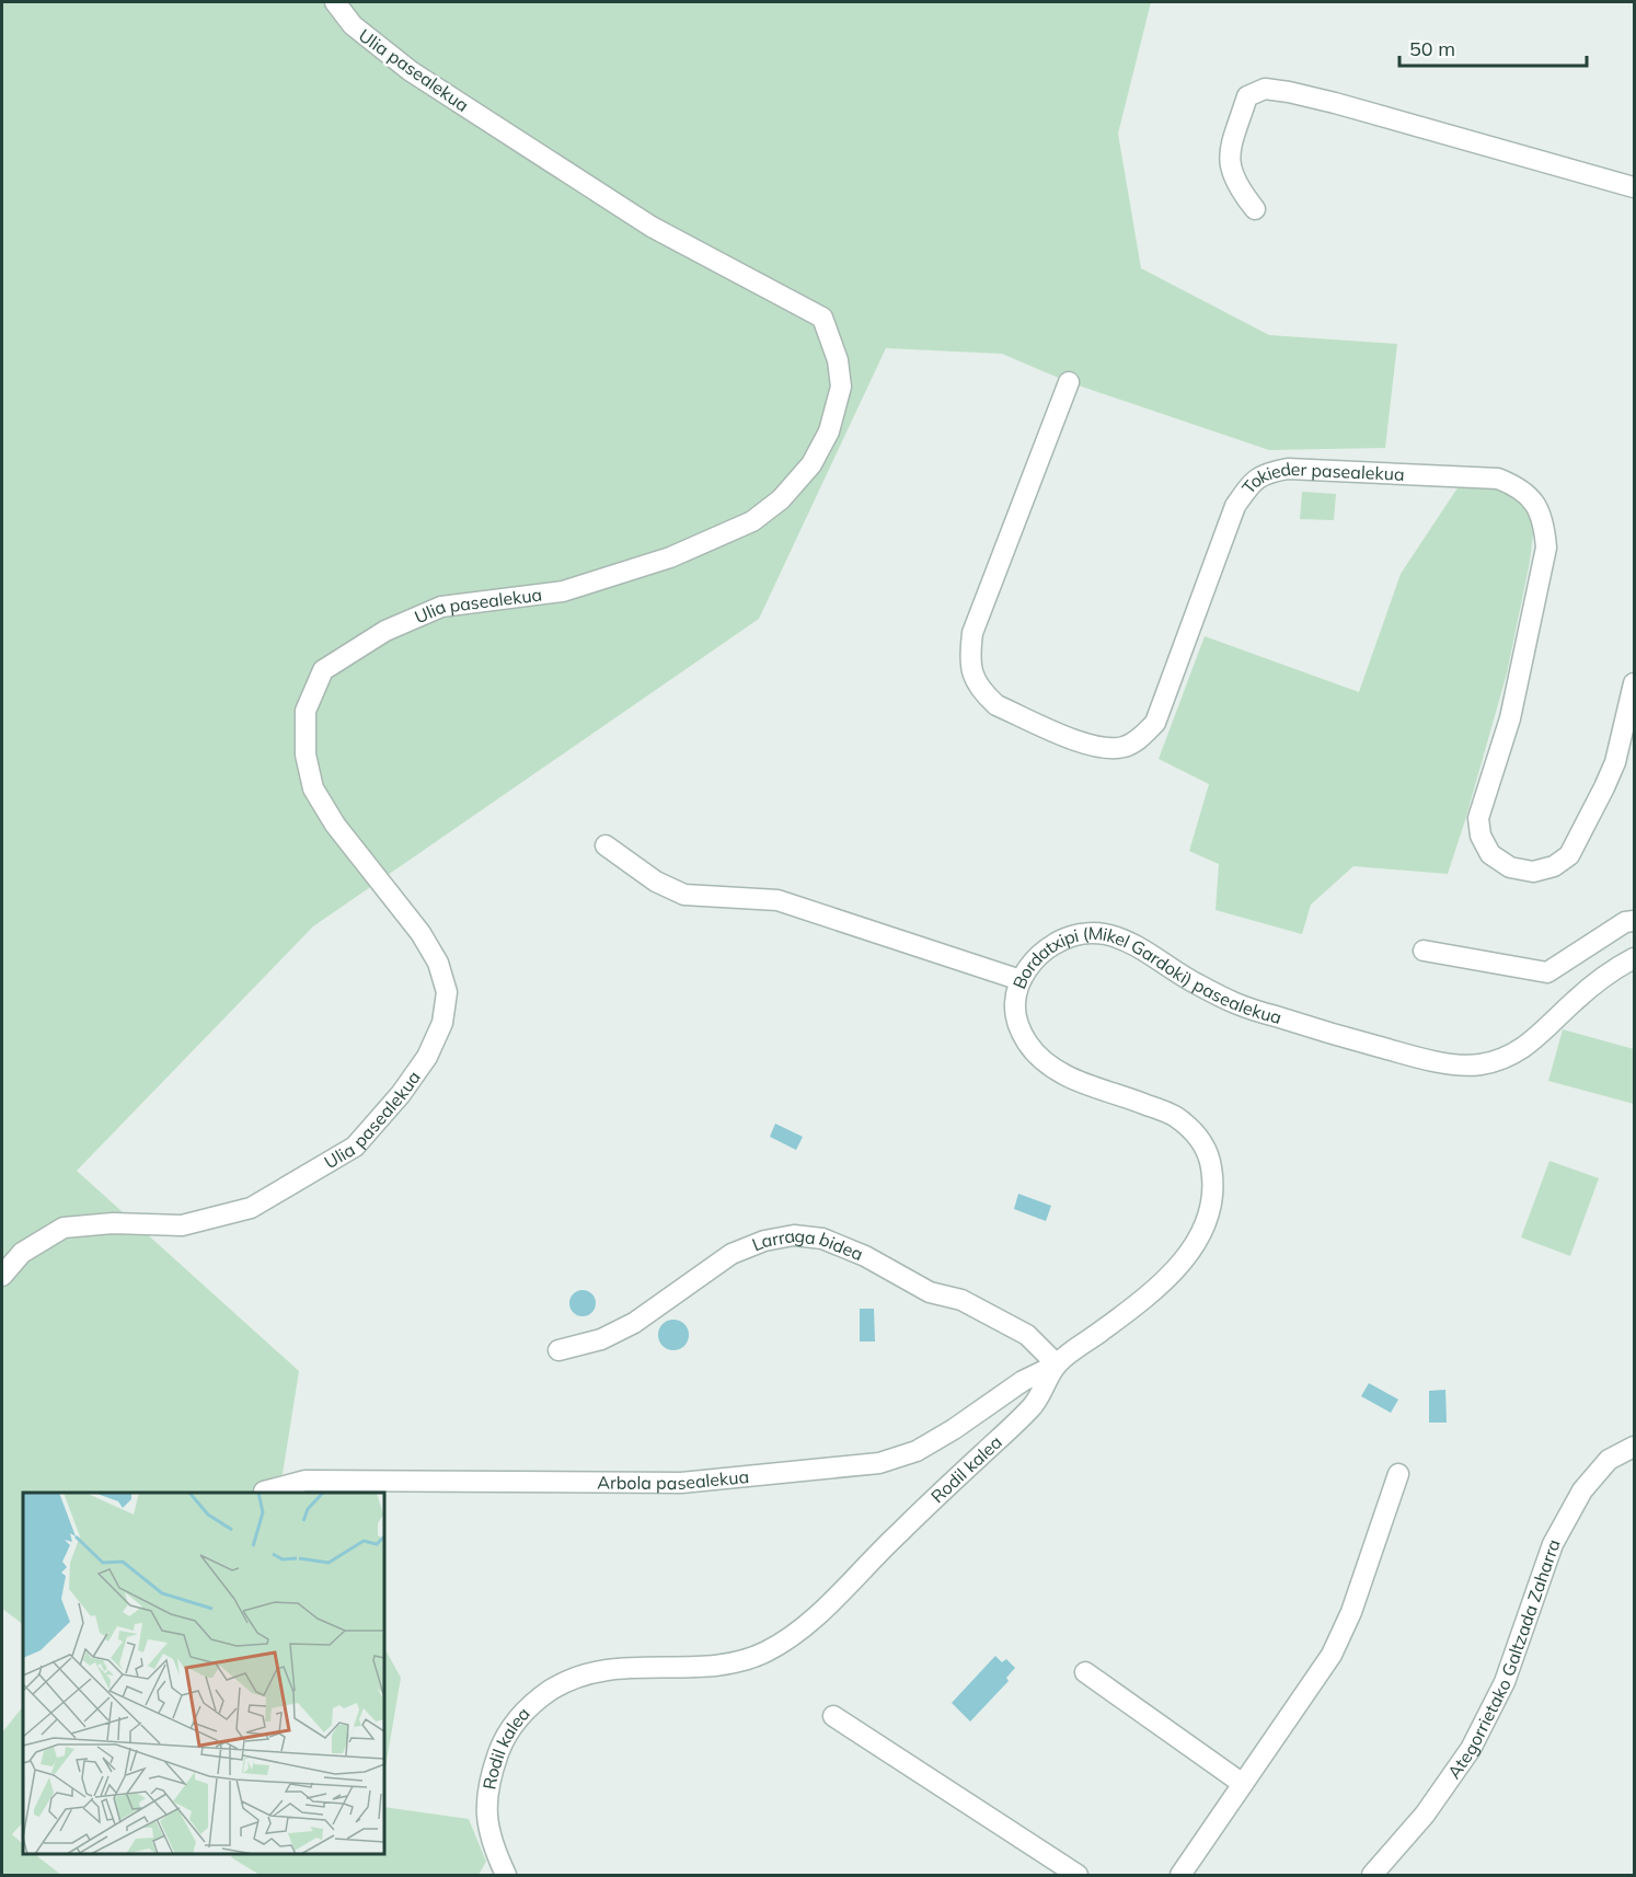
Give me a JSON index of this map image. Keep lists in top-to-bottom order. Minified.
{"streets":{"street":["Ulia pasealekua","Tokieder pasealekua","Bordatxipi (Mikel Gardoki) pasealekua","Larraga bidea","Rodil kalea","Arbola pasealekua","Ategorrietako Galtzada Zaharra"]},"crossings":[["Bordatxipi (Mikel Gardoki) pasealekua","Rodil kalea"],["Larraga bidea","Rodil kalea"],["Larraga bidea","Arbola pasealekua"],["Rodil kalea","Arbola pasealekua"]],"scale_bar":"50 m"}
